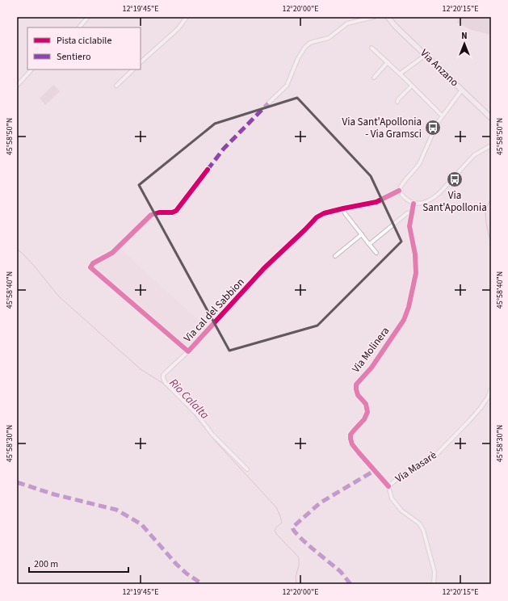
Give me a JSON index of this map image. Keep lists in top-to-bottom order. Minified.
{"streets":{"main road":["Via Anzano"],"street":["Via cal del Sabbion","Via Molinera","Via Masarè"]},"crossings":[["Via Molinera","Via Masarè"]],"water":["Rio Calalta"],"places":{"bus stop":["Via Sant'Apollonia - Via Gramsci","Via Sant'Apollonia"]},"legend":["Pista ciclabile","Sentiero"],"scale_bar":"200 m","north":"top","coordinates":["12°19'45\"E","12°20'00\"E","12°20'15\"E","45°58'50\"N","45°58'40\"N","45°58'30\"N"]}
